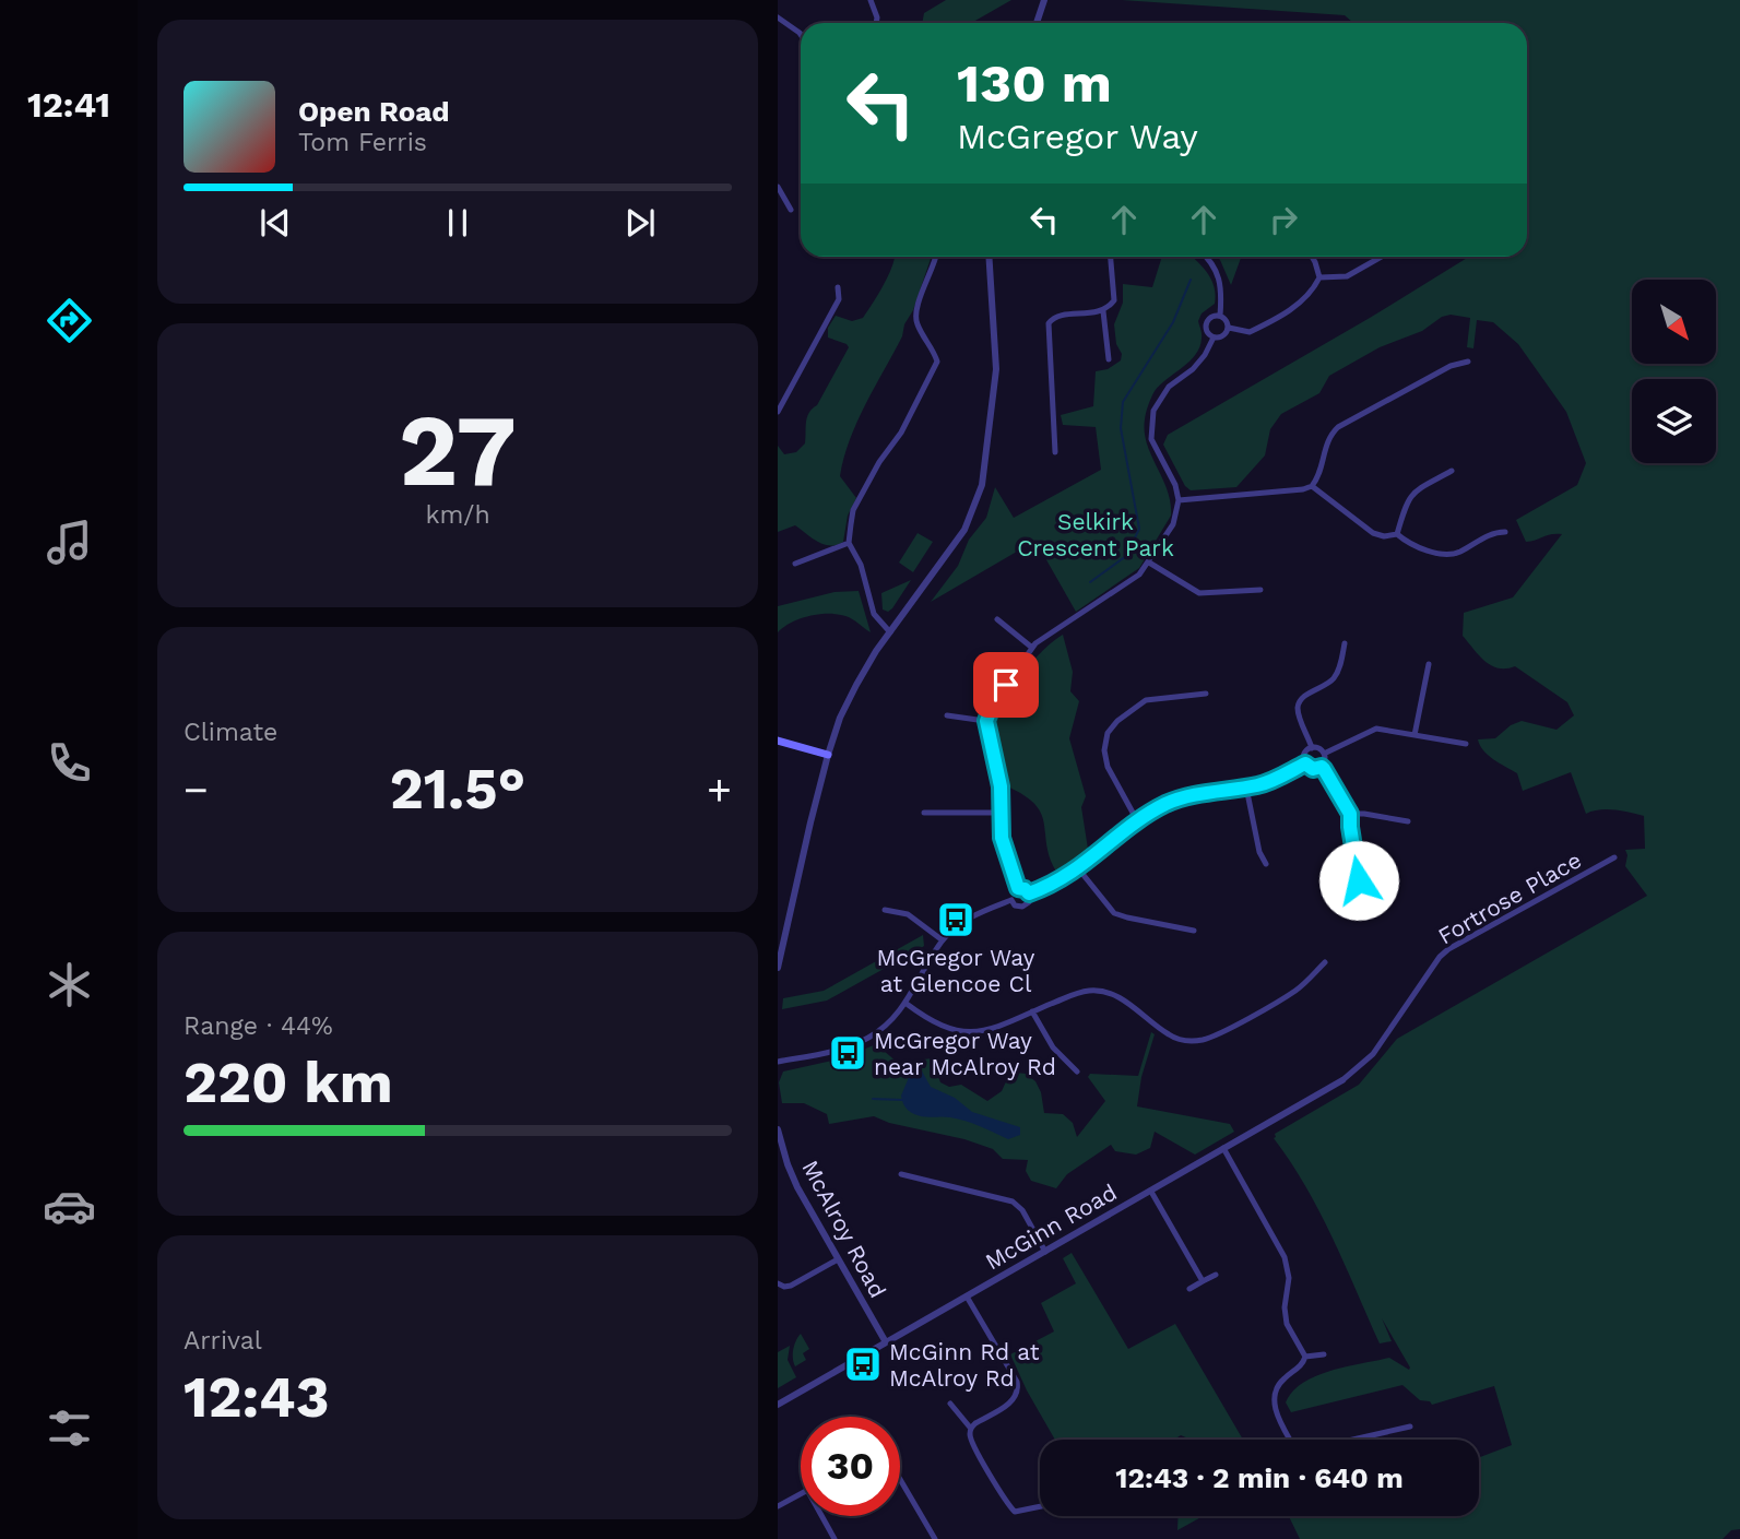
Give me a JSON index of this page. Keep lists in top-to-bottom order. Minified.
{"streets":{"street":["Fortrose Place","McGinn Road","McAlroy Road"]},"crossings":[["Fortrose Place","McGinn Road"],["McGinn Road","McAlroy Road"]],"parks":["Selkirk Crescent Park"],"places":{"bus stop":["McGregor Way at Glencoe Cl","McGregor Way near McAlroy Rd","McGinn Rd at McAlroy Rd"]},"north":"bottom right","page":{"tabs":"12:41","turn":["130 m","McGregor Way"],"song":["Open Road","Tom Ferris"],"tile":[["27","km/h"],"Climate",["Range · 44%","220 km"],["Arrival","12:43"]],"heat":["−","21.5°","+"],"limit":"30","trip":"12:43 · 2 min · 640 m"}}
